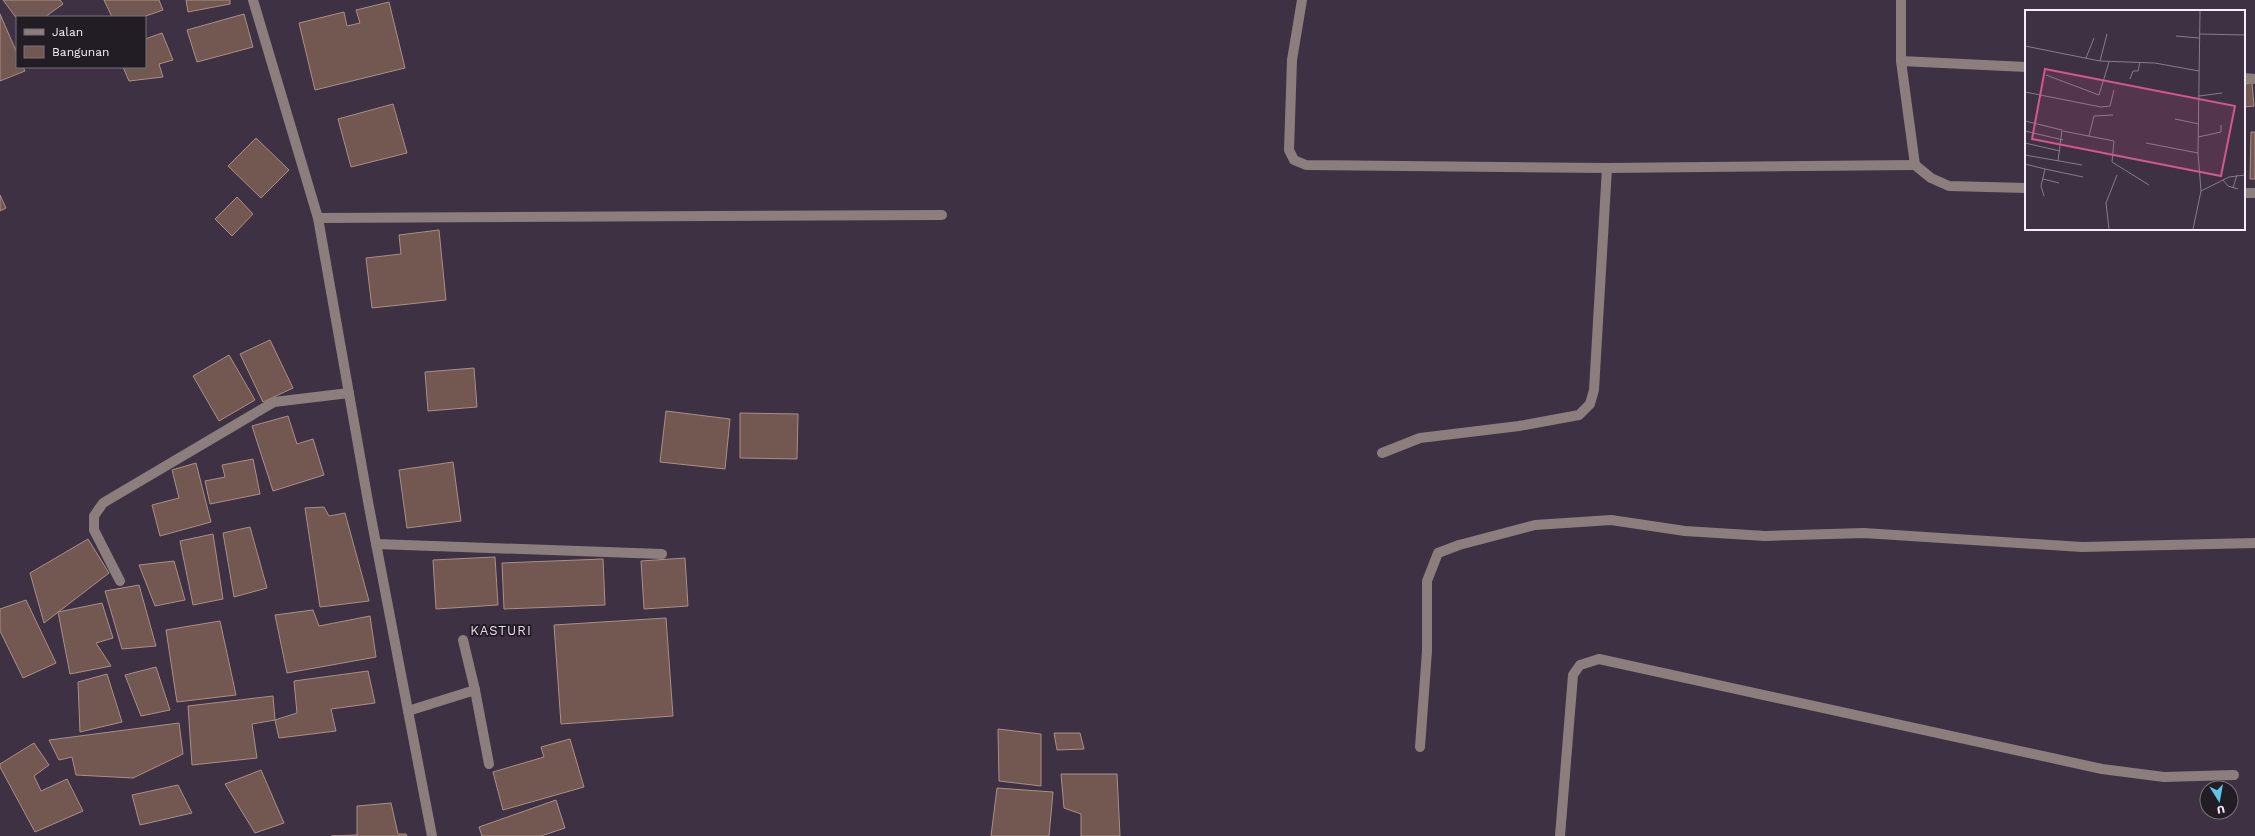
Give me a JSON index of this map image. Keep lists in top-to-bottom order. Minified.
{"districts":["KASTURI"],"legend":["Jalan","Bangunan"],"north":"bottom"}
